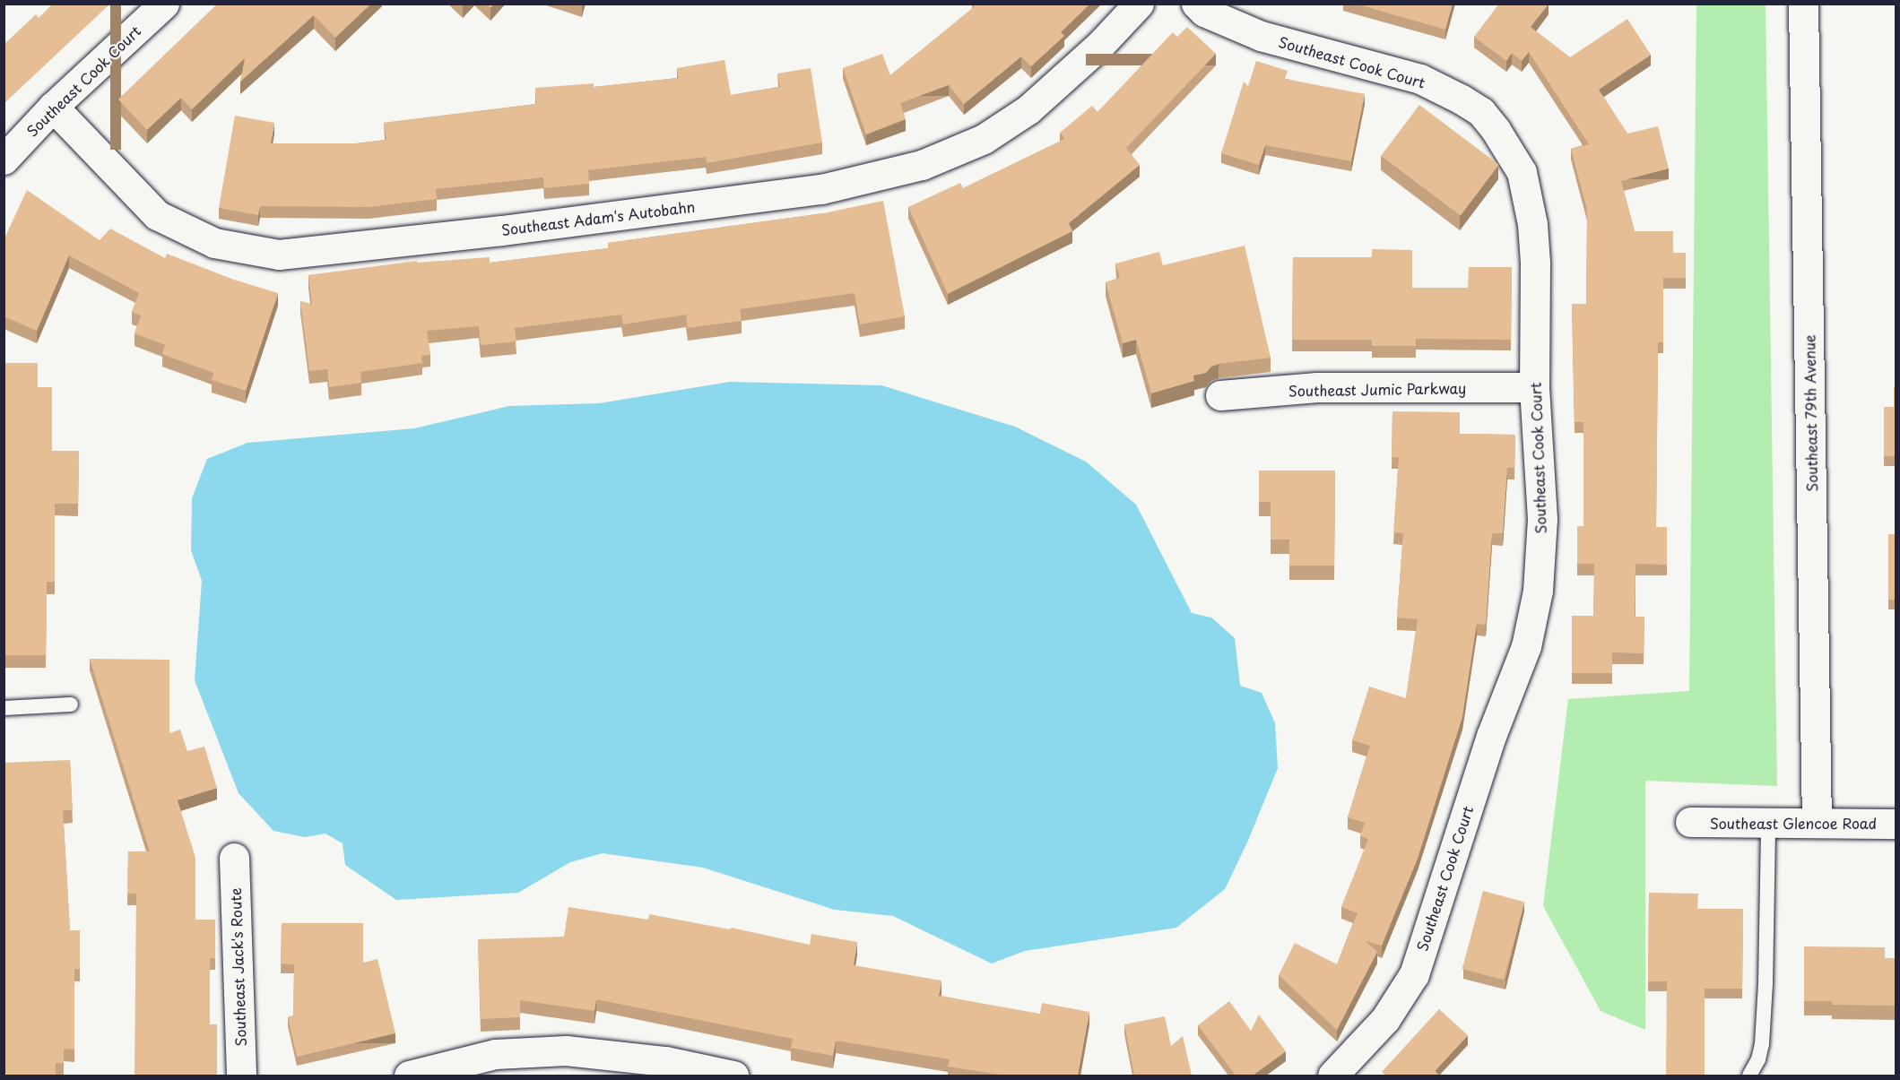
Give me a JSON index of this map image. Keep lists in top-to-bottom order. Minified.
{"streets":{"street":["Southeast Cook Court","Southeast Adam's Autobahn","Southeast Jumic Parkway","Southeast 79th Avenue","Southeast Glencoe Road","Southeast Jack's Route"]},"crossings":[["Southeast Cook Court","Southeast Adam's Autobahn"],["Southeast Cook Court","Southeast Jumic Parkway"],["Southeast 79th Avenue","Southeast Glencoe Road"]]}
